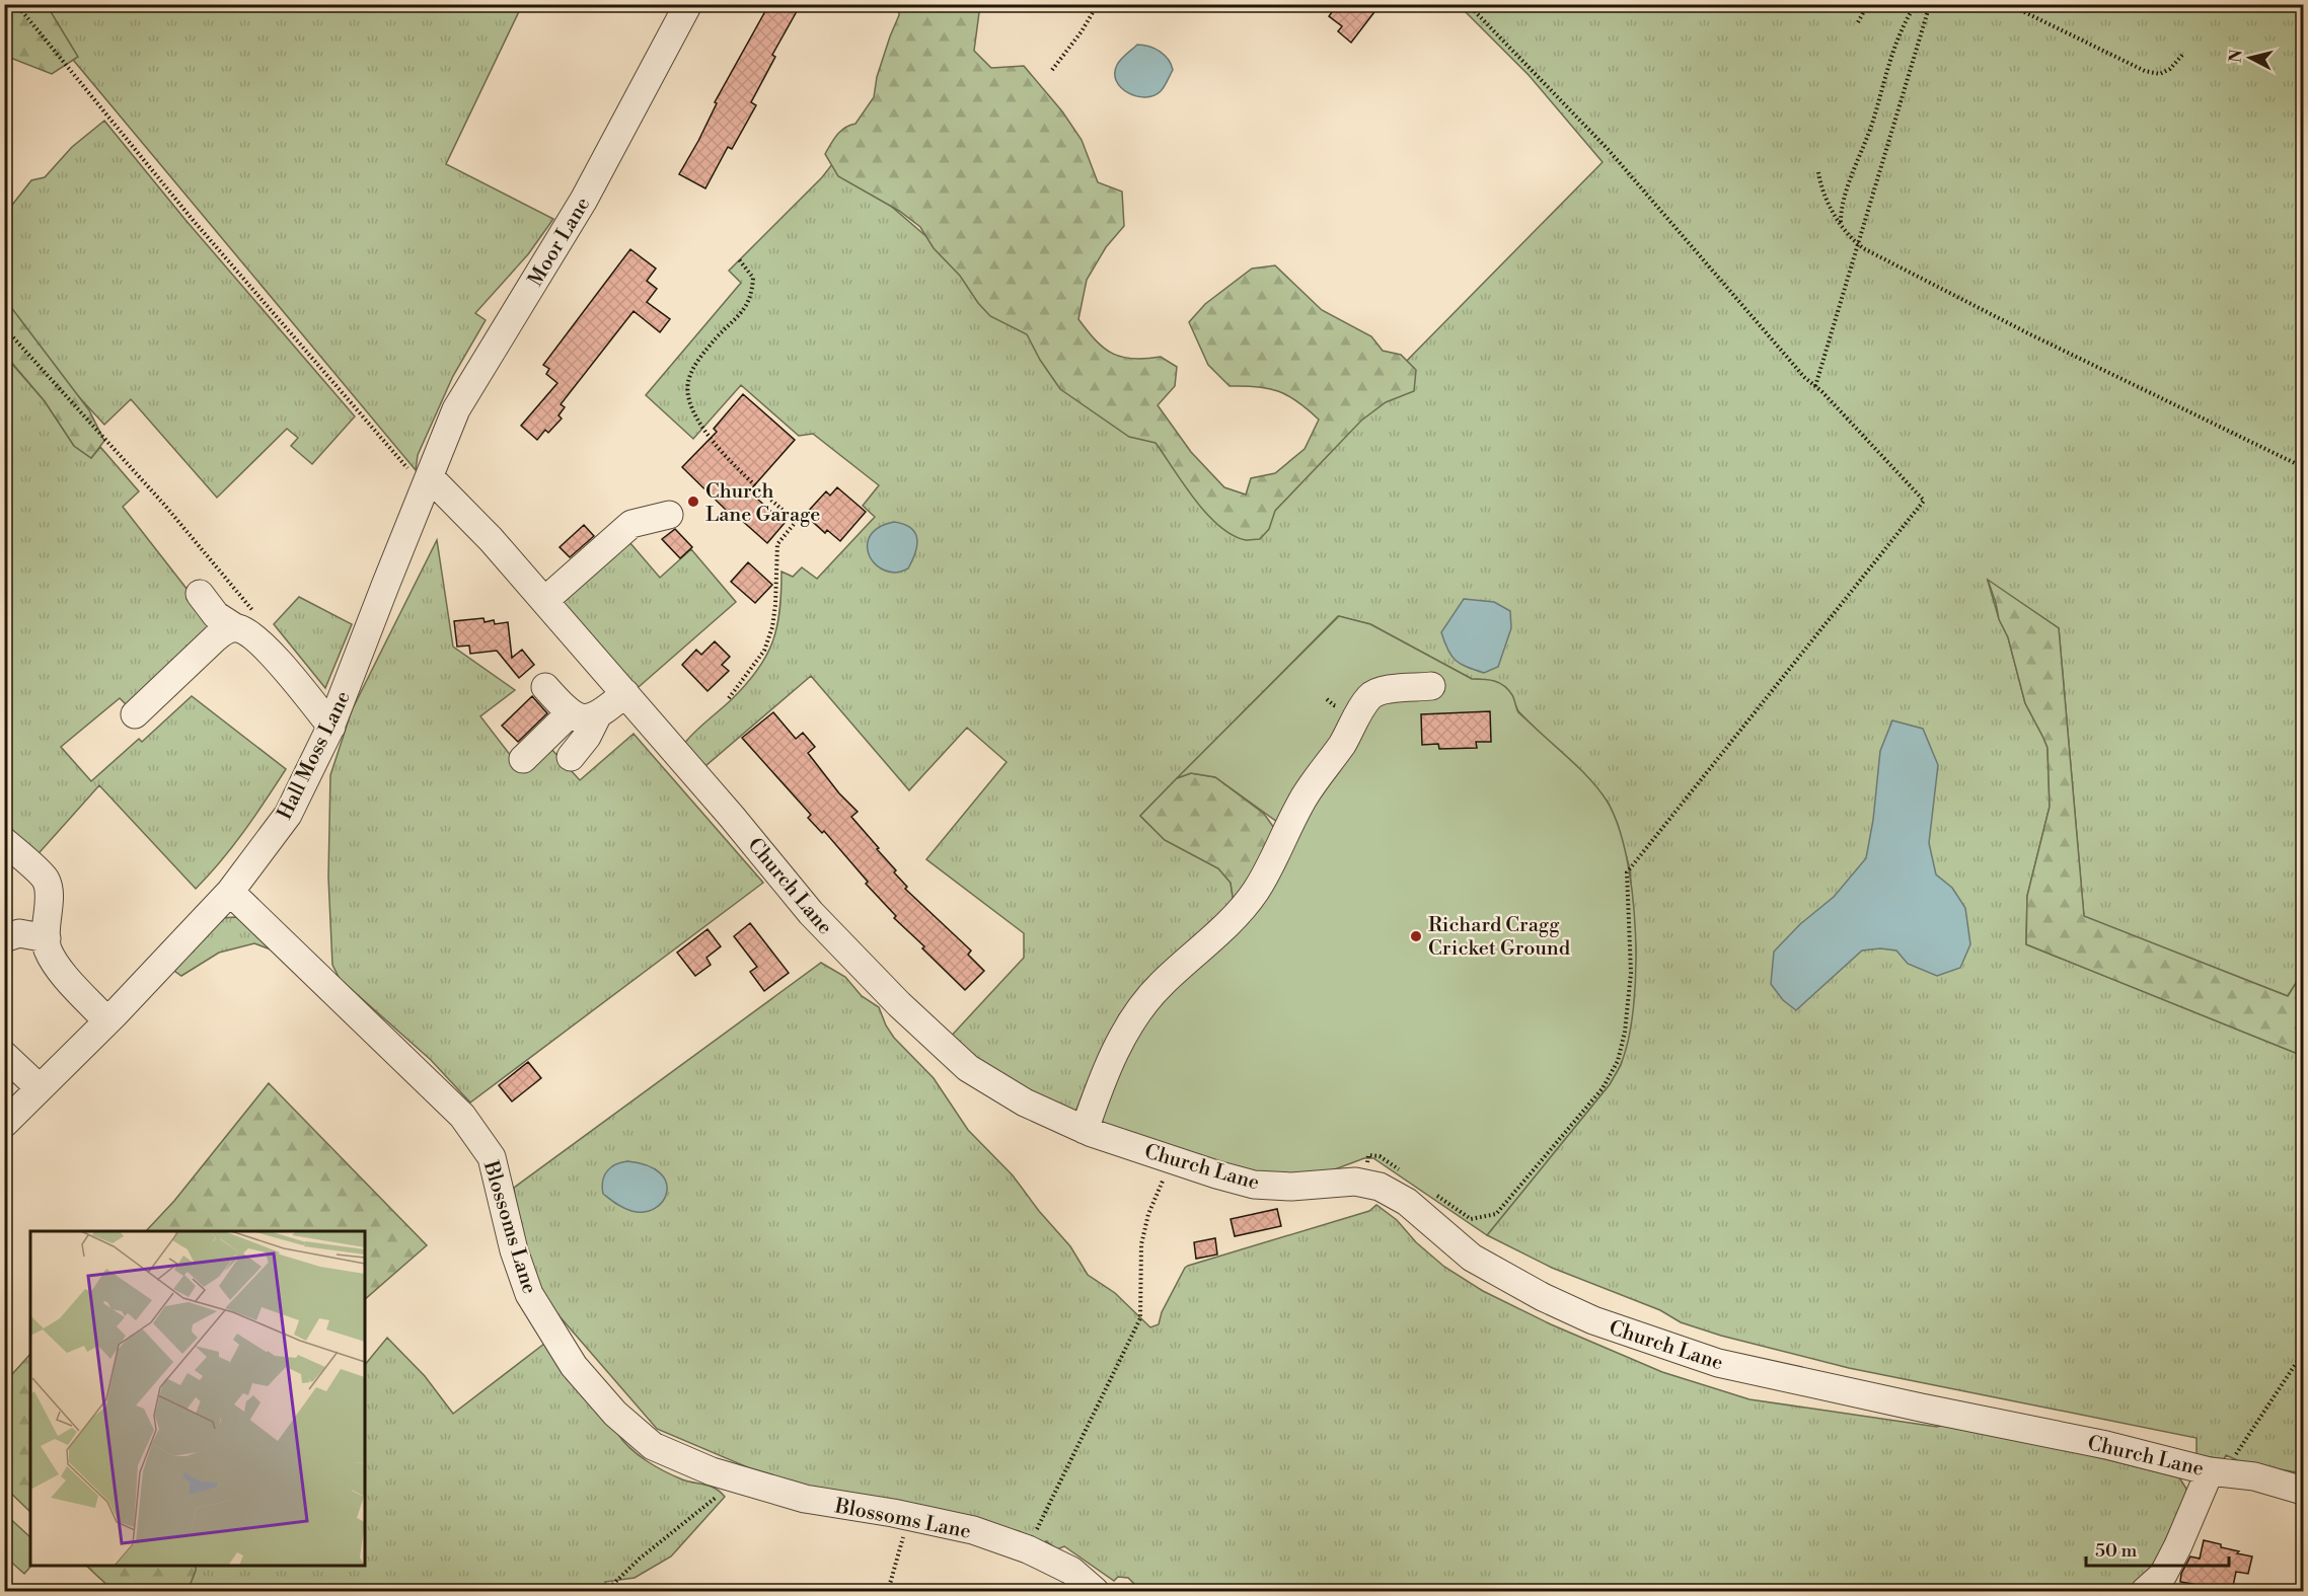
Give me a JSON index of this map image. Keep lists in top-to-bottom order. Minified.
{"streets":{"street":["Moor Lane","Hall Moss Lane","Church Lane","Blossoms Lane"]},"crossings":[["Moor Lane","Hall Moss Lane"],["Moor Lane","Church Lane"],["Hall Moss Lane","Church Lane"],["Hall Moss Lane","Blossoms Lane"]],"places":["Church Lane Garage","Richard Cragg Cricket Ground"],"scale_bar":"50 m","north":"left"}
